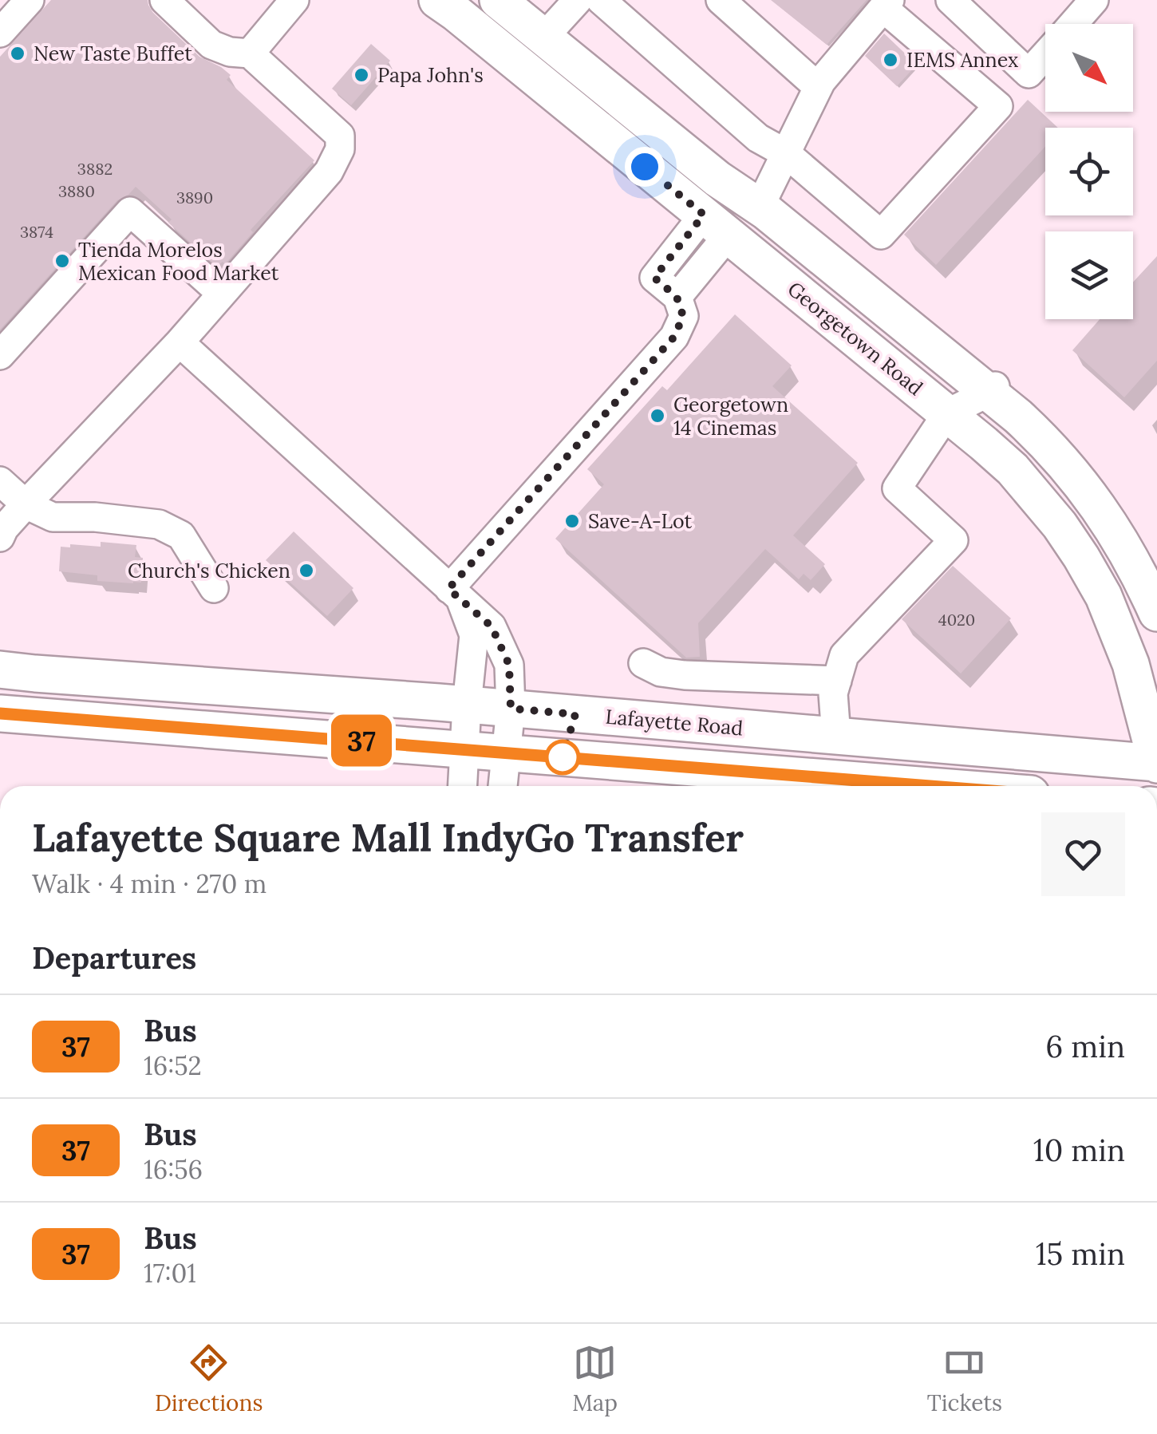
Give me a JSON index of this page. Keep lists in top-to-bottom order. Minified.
{"streets":{"main road":["Georgetown Road","Lafayette Road"]},"crossings":[["Georgetown Road","Lafayette Road"]],"places":["New Taste Buffet","IEMS Annex","Papa John's","Tienda Morelos Mexican Food Market","Georgetown 14 Cinemas","Save-A-Lot","Church's Chicken"],"lines":["bus line 37"],"house_numbers":["3882","3880","3890","3874","4020"],"north":"bottom right","page":{"on_map":"37","heading":[["Lafayette Square Mall IndyGo Transfer","Walk · 4 min · 270 m"],"Departures"],"list":[{"mark":"37","name":"Bus","note":"16:52","value":"6 min"},{"mark":"37","name":"Bus","note":"16:56","value":"10 min"},{"mark":"37","name":"Bus","note":"17:01","value":"15 min"}],"tabs":["Directions","Map","Tickets"]}}
